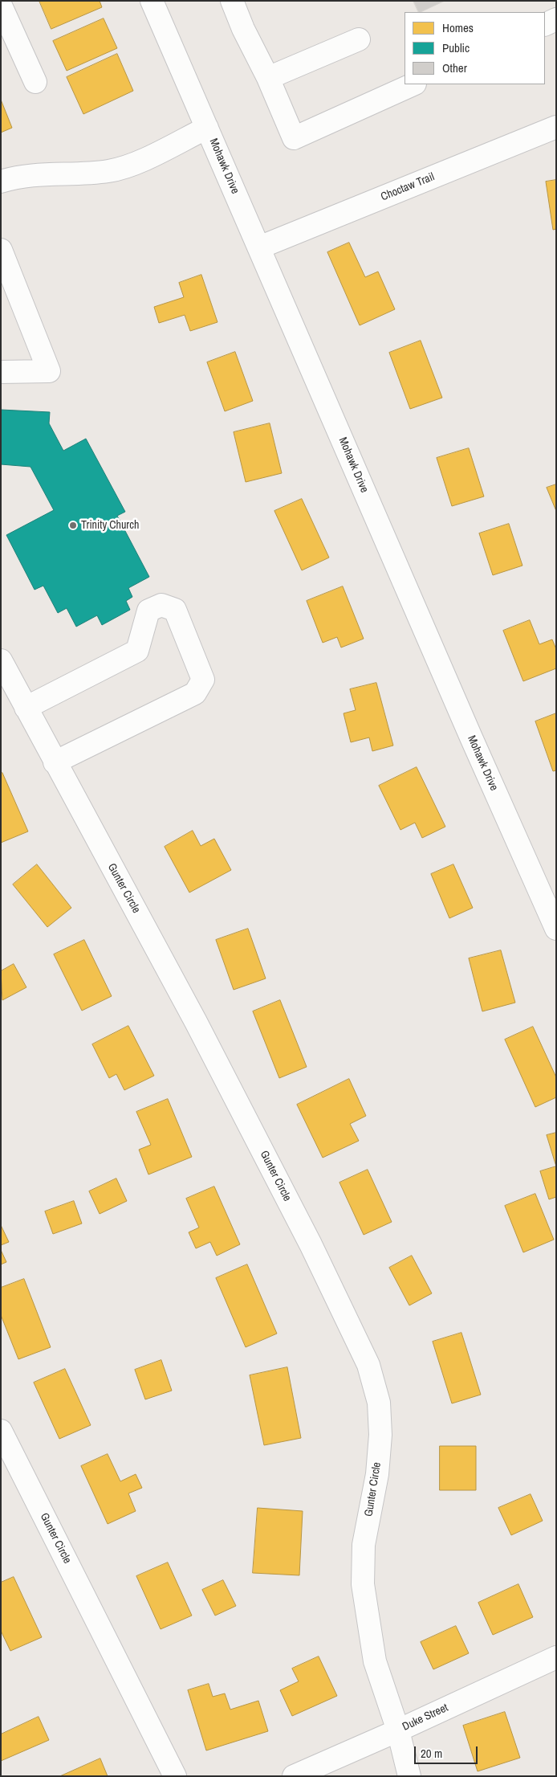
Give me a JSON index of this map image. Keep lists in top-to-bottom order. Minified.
{"streets":{"street":["Mohawk Drive","Choctaw Trail","Gunter Circle","Duke Street"]},"crossings":[["Mohawk Drive","Choctaw Trail"],["Gunter Circle","Duke Street"]],"places":["Trinity Church"],"legend":["Homes","Public","Other"],"scale_bar":"20 m"}
